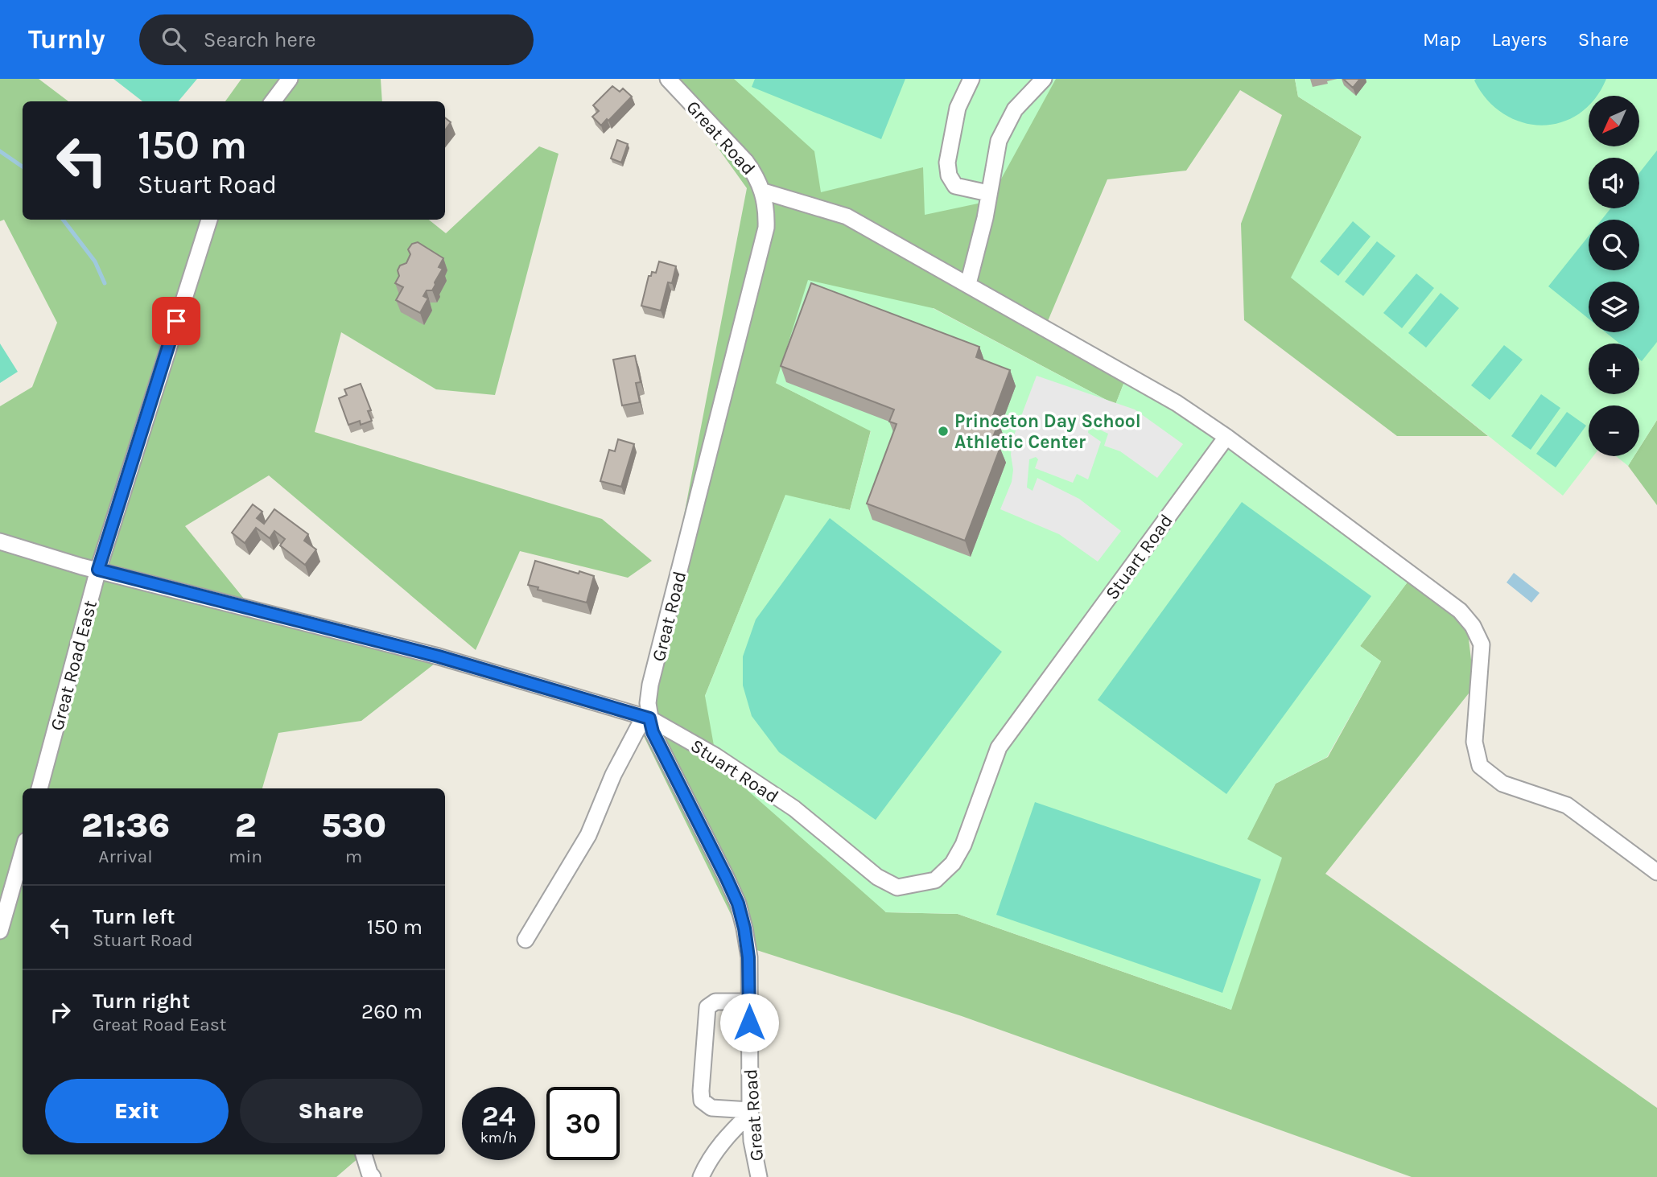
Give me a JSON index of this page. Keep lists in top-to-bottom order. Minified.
{"streets":{"street":["Great Road","Stuart Road","Great Road East"]},"crossings":[["Great Road","Stuart Road"],["Stuart Road","Great Road East"]],"places":["Princeton Day School Athletic Center"],"north":"bottom left","page":{"header":"Turnly","search":"Search here","nav":["Map","Layers","Share"],"map_buttons":["+","−"],"turn":["150 m","Stuart Road"],"eta":["21:36","Arrival","2","min","530","m"],"list":[{"name":"Turn left","note":"Stuart Road","value":"150 m"},{"name":"Turn right","note":"Great Road East","value":"260 m"}],"buttons":["Exit","Share"],"speed":"24 km/h","limit":"30"}}
